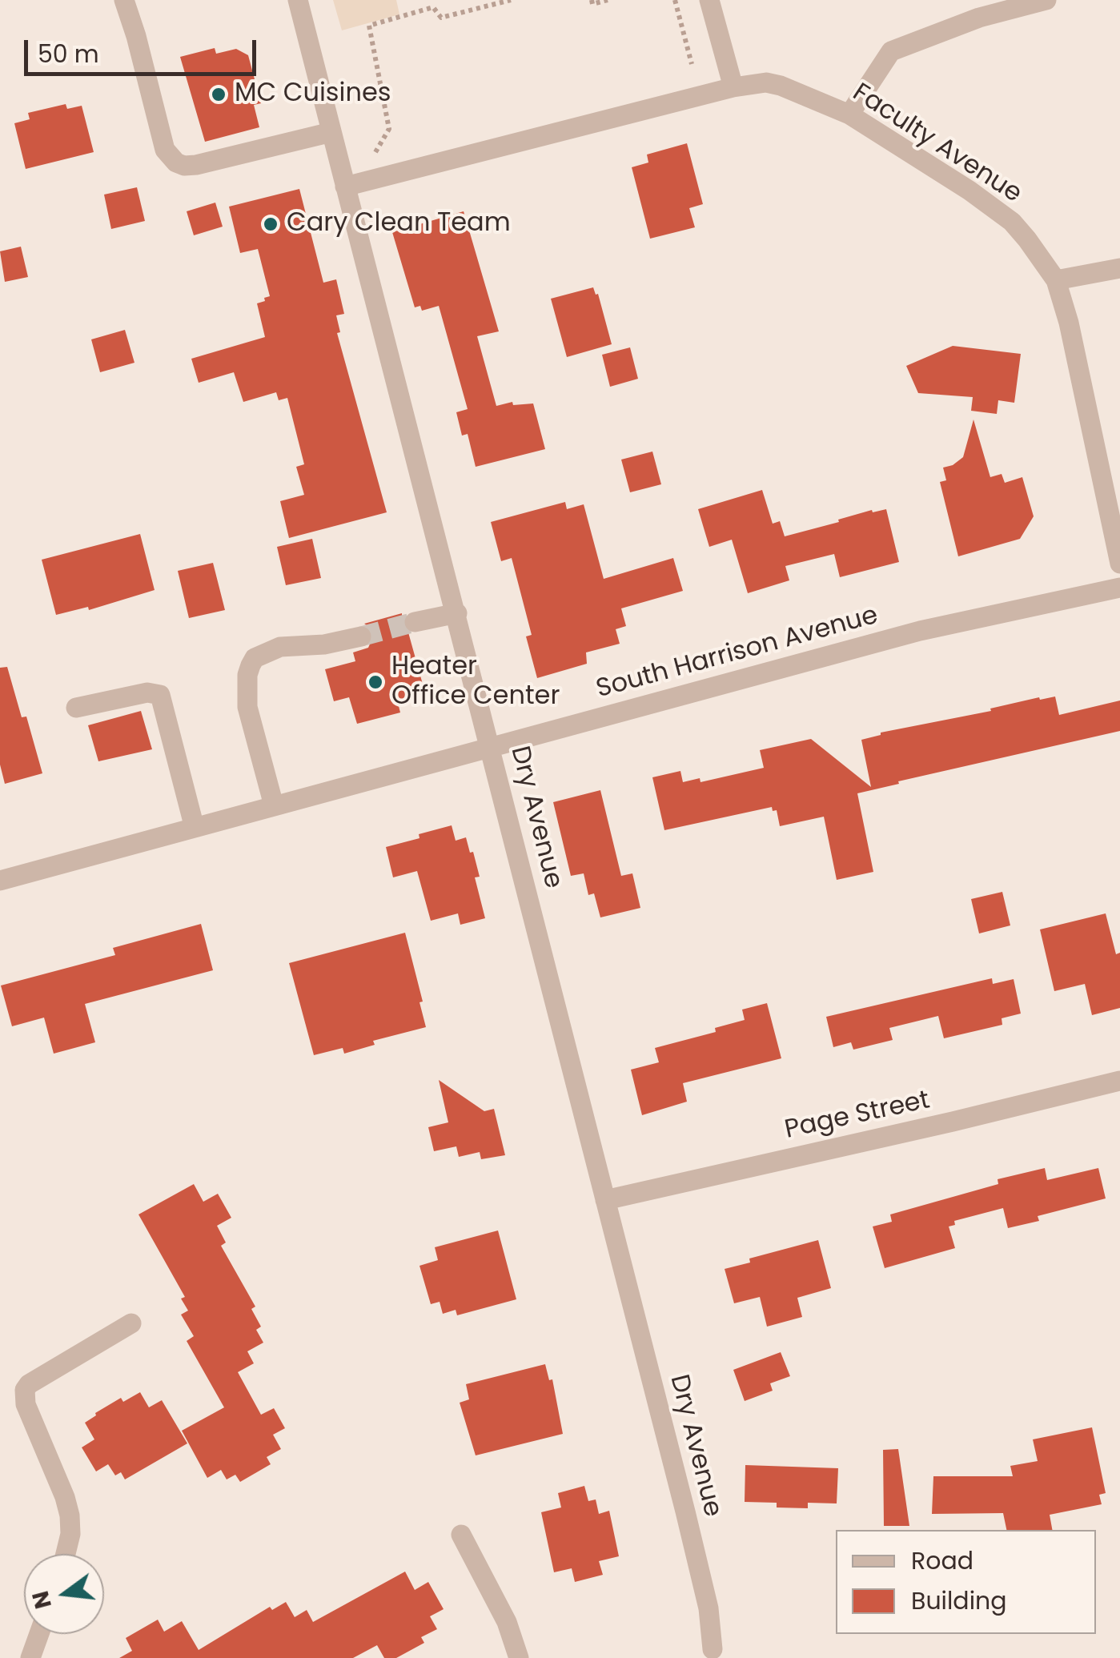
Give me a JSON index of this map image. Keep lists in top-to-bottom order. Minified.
{"streets":{"street":["Faculty Avenue","South Harrison Avenue","Dry Avenue","Page Street"]},"crossings":[["Faculty Avenue","Dry Avenue"],["South Harrison Avenue","Dry Avenue"],["Dry Avenue","Page Street"]],"places":["MC Cuisines","Cary Clean Team","Heater Office Center"],"legend":["Road","Building"],"scale_bar":"50 m","north":"left"}
